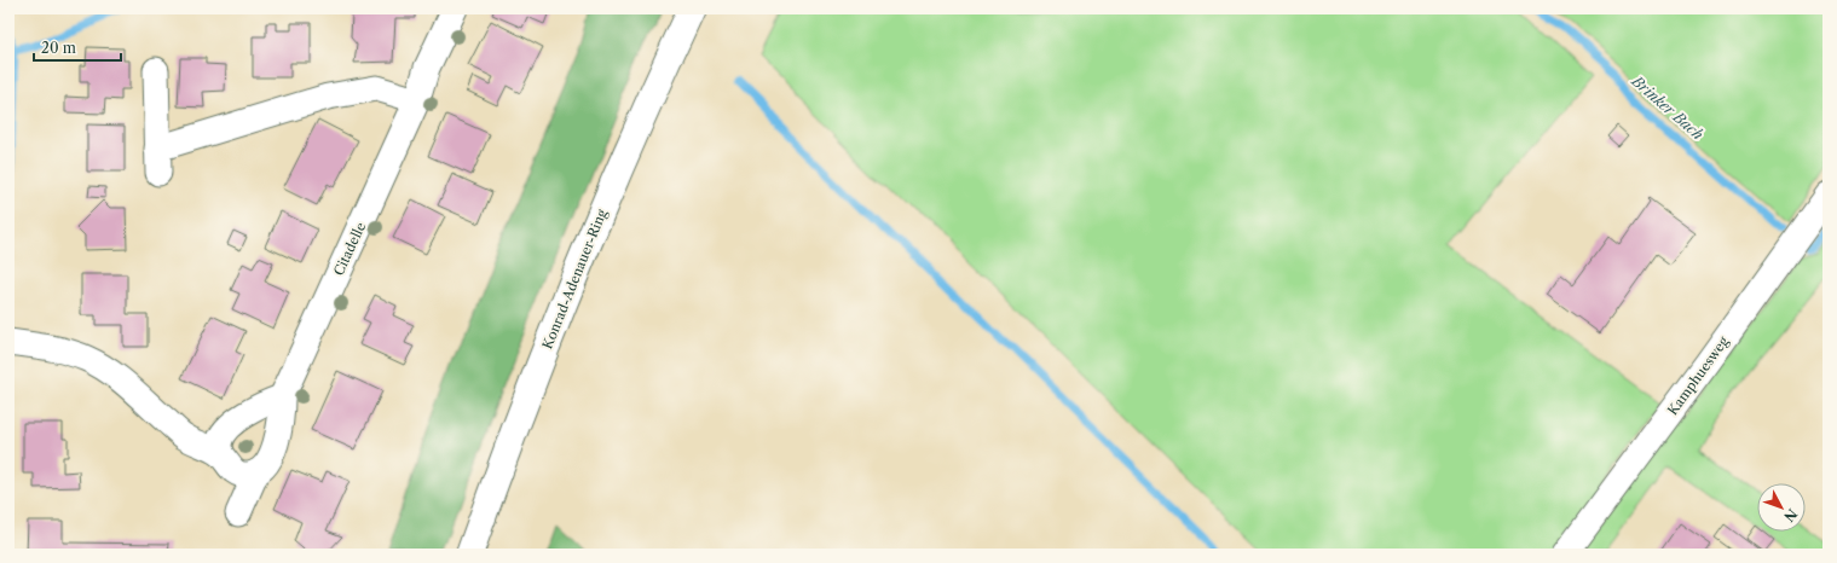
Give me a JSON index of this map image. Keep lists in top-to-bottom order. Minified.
{"streets":{"main road":["Konrad-Adenauer-Ring"],"street":["Citadelle","Kamphuesweg"]},"water":["Brinker Bach"],"scale_bar":"20 m","north":"bottom right"}
